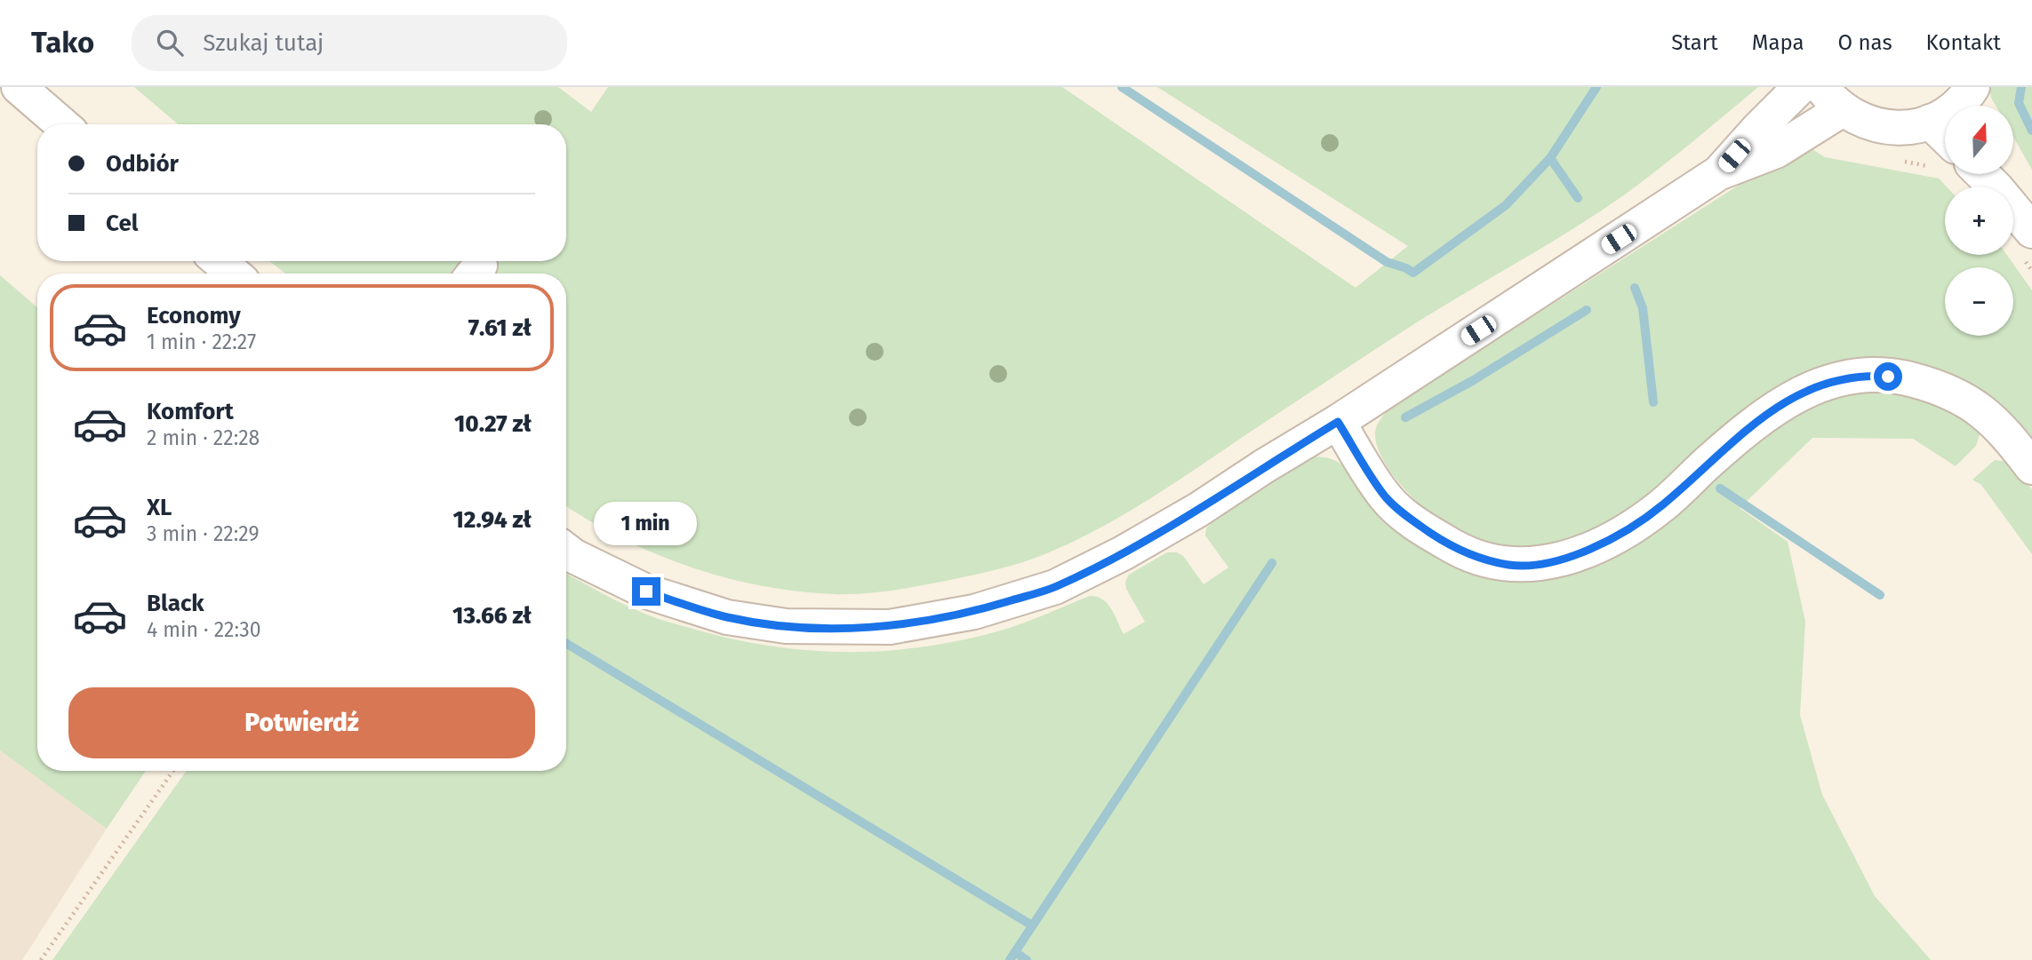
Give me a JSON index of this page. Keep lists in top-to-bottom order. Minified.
{"north":"top","page":{"header":"Tako","search":"Szukaj tutaj","nav":["Start","Mapa","O nas","Kontakt"],"map_buttons":["+","−"],"banner":["Odbiór","Cel"],"list":[{"name":"Economy","note":"1 min · 22:27","value":"7.61 zł"},{"name":"Komfort","note":"2 min · 22:28","value":"10.27 zł"},{"name":"XL","note":"3 min · 22:29","value":"12.94 zł"},{"name":"Black","note":"4 min · 22:30","value":"13.66 zł"}],"bubble":"1 min","buttons":"Potwierdź"}}
